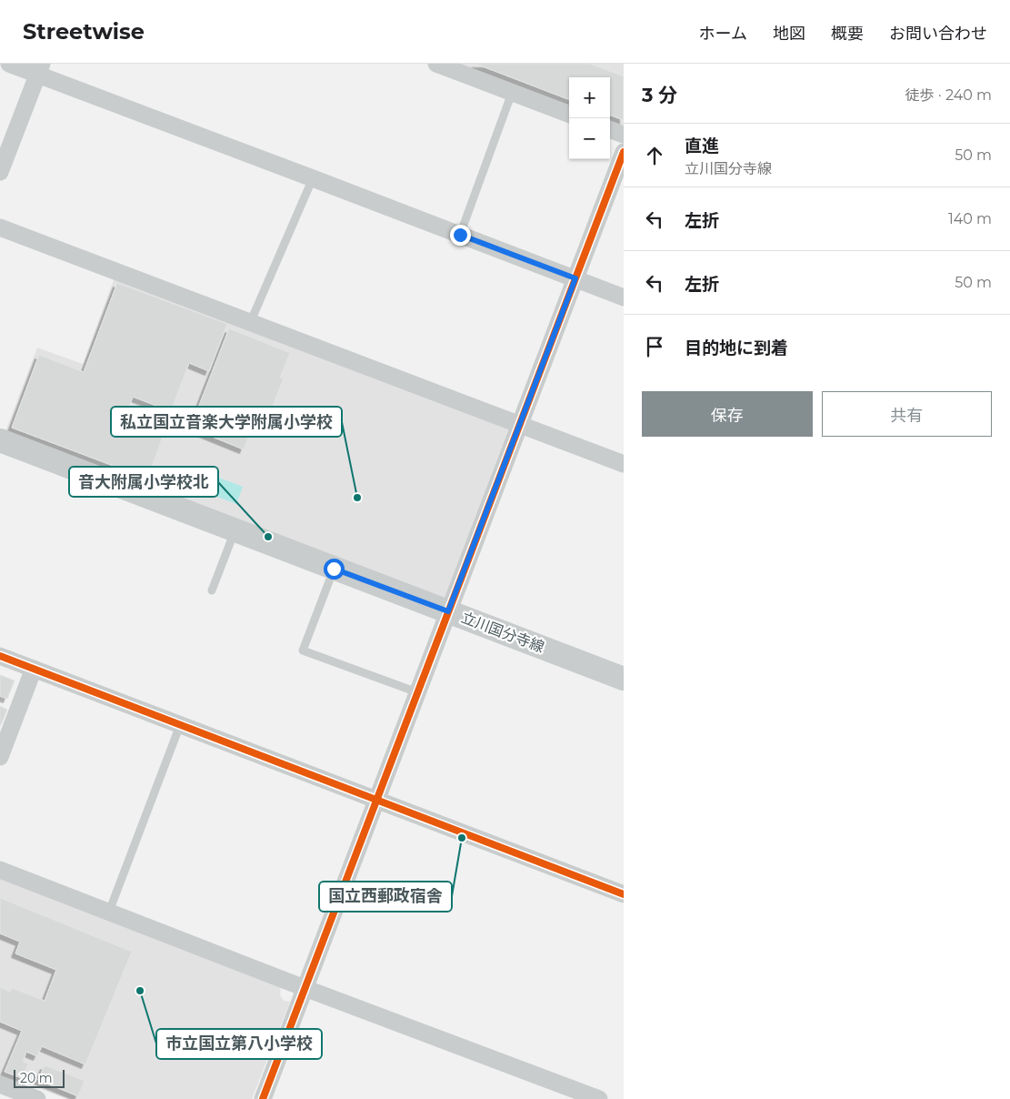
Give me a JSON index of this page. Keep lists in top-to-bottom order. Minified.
{"streets":{"main road":["立川国分寺線"]},"places":["私立国立音楽大学附属小学校","音大附属小学校北","国立西郵政宿舎","市立国立第八小学校"],"scale_bar":"20 m","page":{"header":"Streetwise","nav":["ホーム","地図","概要","お問い合わせ"],"heading":["3 分","徒歩 · 240 m"],"map_buttons":["+","−"],"list":[["直進","立川国分寺線","50 m"],["左折","140 m"],["左折","50 m"],"目的地に到着"],"buttons":["保存","共有"],"scale":"20 m"}}
